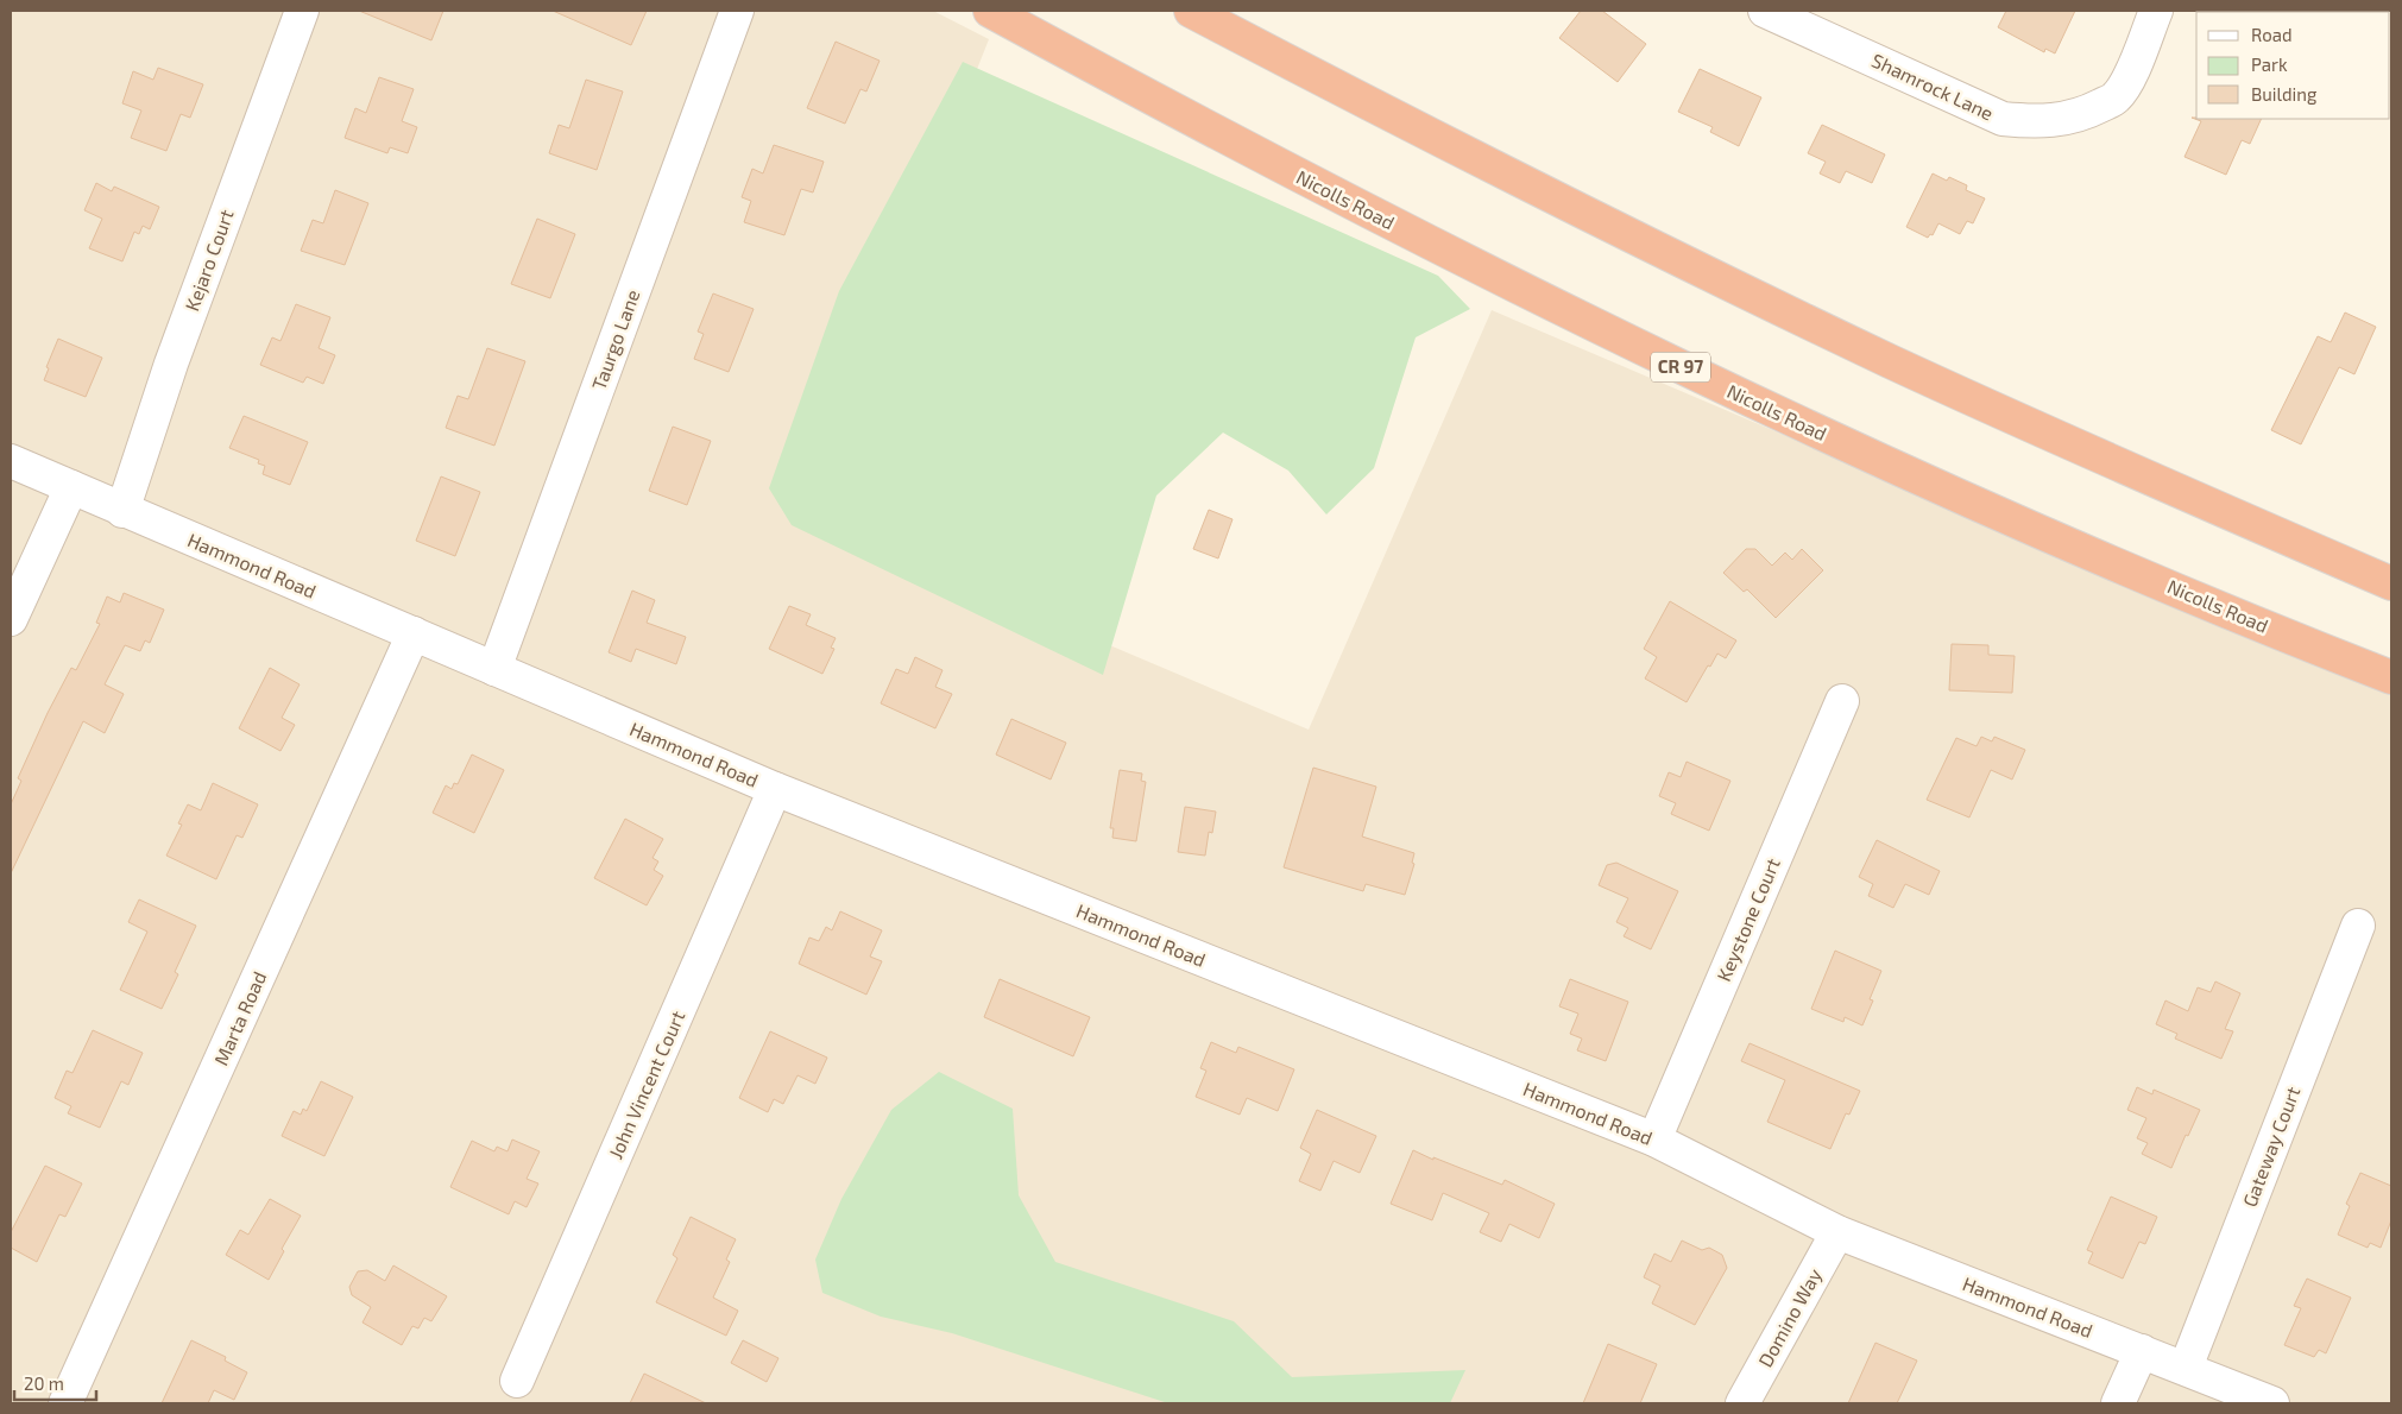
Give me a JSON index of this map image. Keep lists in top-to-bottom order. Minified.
{"streets":{"highway":["Nicolls Road","CR 97"],"street":["Shamrock Lane","Kejaro Court","Taurgo Lane","Hammond Road","Keystone Court","Marta Road","John Vincent Court","Gateway Court","Domino Way"]},"crossings":[["Kejaro Court","Hammond Road"],["Taurgo Lane","Hammond Road"],["Hammond Road","Keystone Court"],["Hammond Road","Marta Road"],["Hammond Road","John Vincent Court"],["Hammond Road","Gateway Court"],["Hammond Road","Domino Way"]],"legend":["Road","Park","Building"],"scale_bar":"20 m"}
